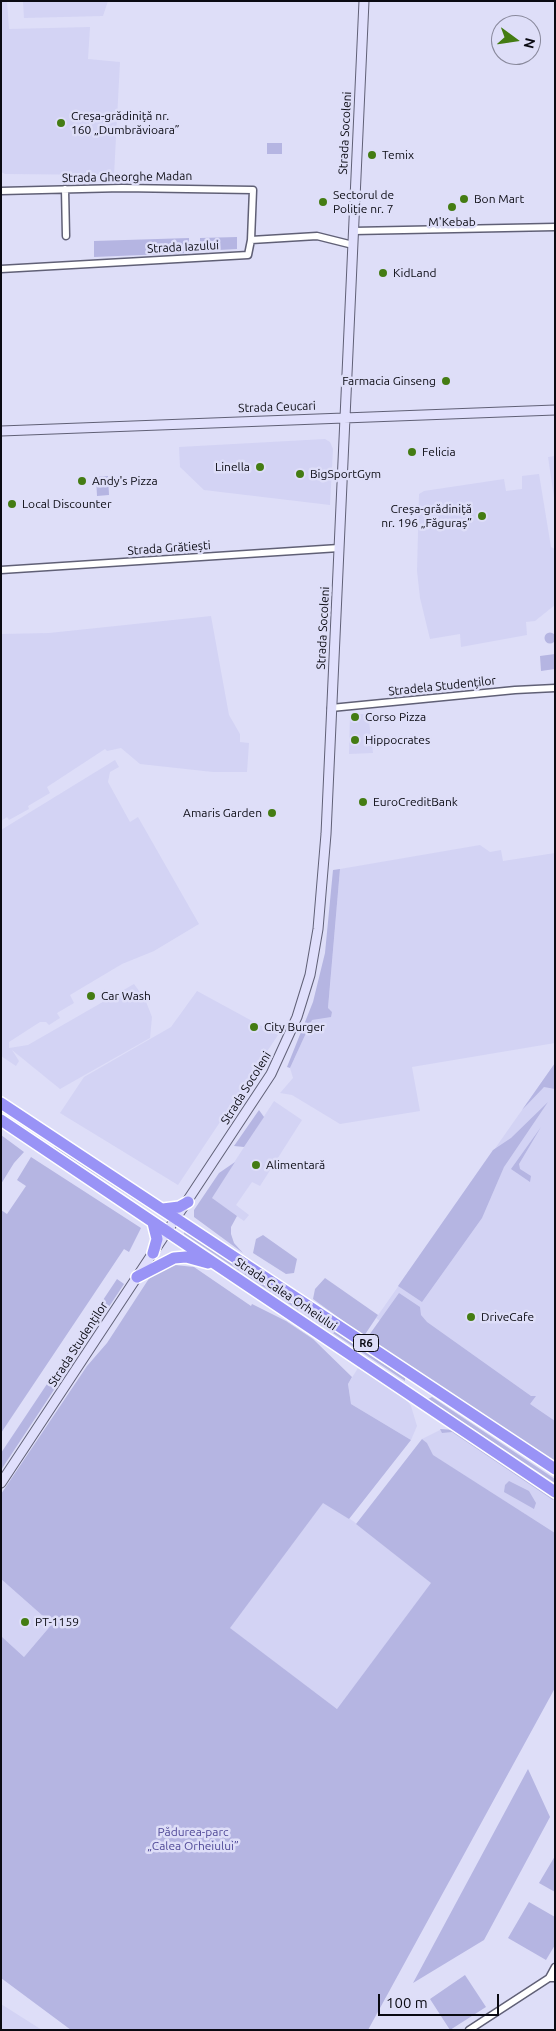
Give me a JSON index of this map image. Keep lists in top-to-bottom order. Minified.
{"streets":{"highway":["Strada Calea Orheiului","R6"],"main road":["Strada Socoleni","Strada Ceucari","Strada Studenților"],"street":["Strada Gheorghe Madan","Strada Iazului","Strada Grătiești","Stradela Studenților"]},"crossings":[["Strada Socoleni","Strada Ceucari"],["Strada Socoleni","Strada Grătiești"],["Strada Socoleni","Stradela Studenților"],["Strada Socoleni","Strada Calea Orheiului"],["Strada Socoleni","Strada Studenților"],["Strada Gheorghe Madan","Strada Iazului"],["Strada Calea Orheiului","Strada Studenților"]],"parks":["Pădurea-parc „Calea Orheiului”"],"places":["Creșa-grădiniță nr. 160 „Dumbrăvioara”","Temix","Bon Mart","Sectorul de Poliție nr. 7","M'Kebab","KidLand","Farmacia Ginseng","Felicia","Linella","BigSportGym","Andy's Pizza","Local Discounter","Creșa-grădiniță nr. 196 „Făguraș”","Corso Pizza","Hippocrates","EuroCreditBank","Amaris Garden","Car Wash","City Burger","Alimentară","DriveCafe","PT-1159"],"scale_bar":"100 m","north":"right"}
